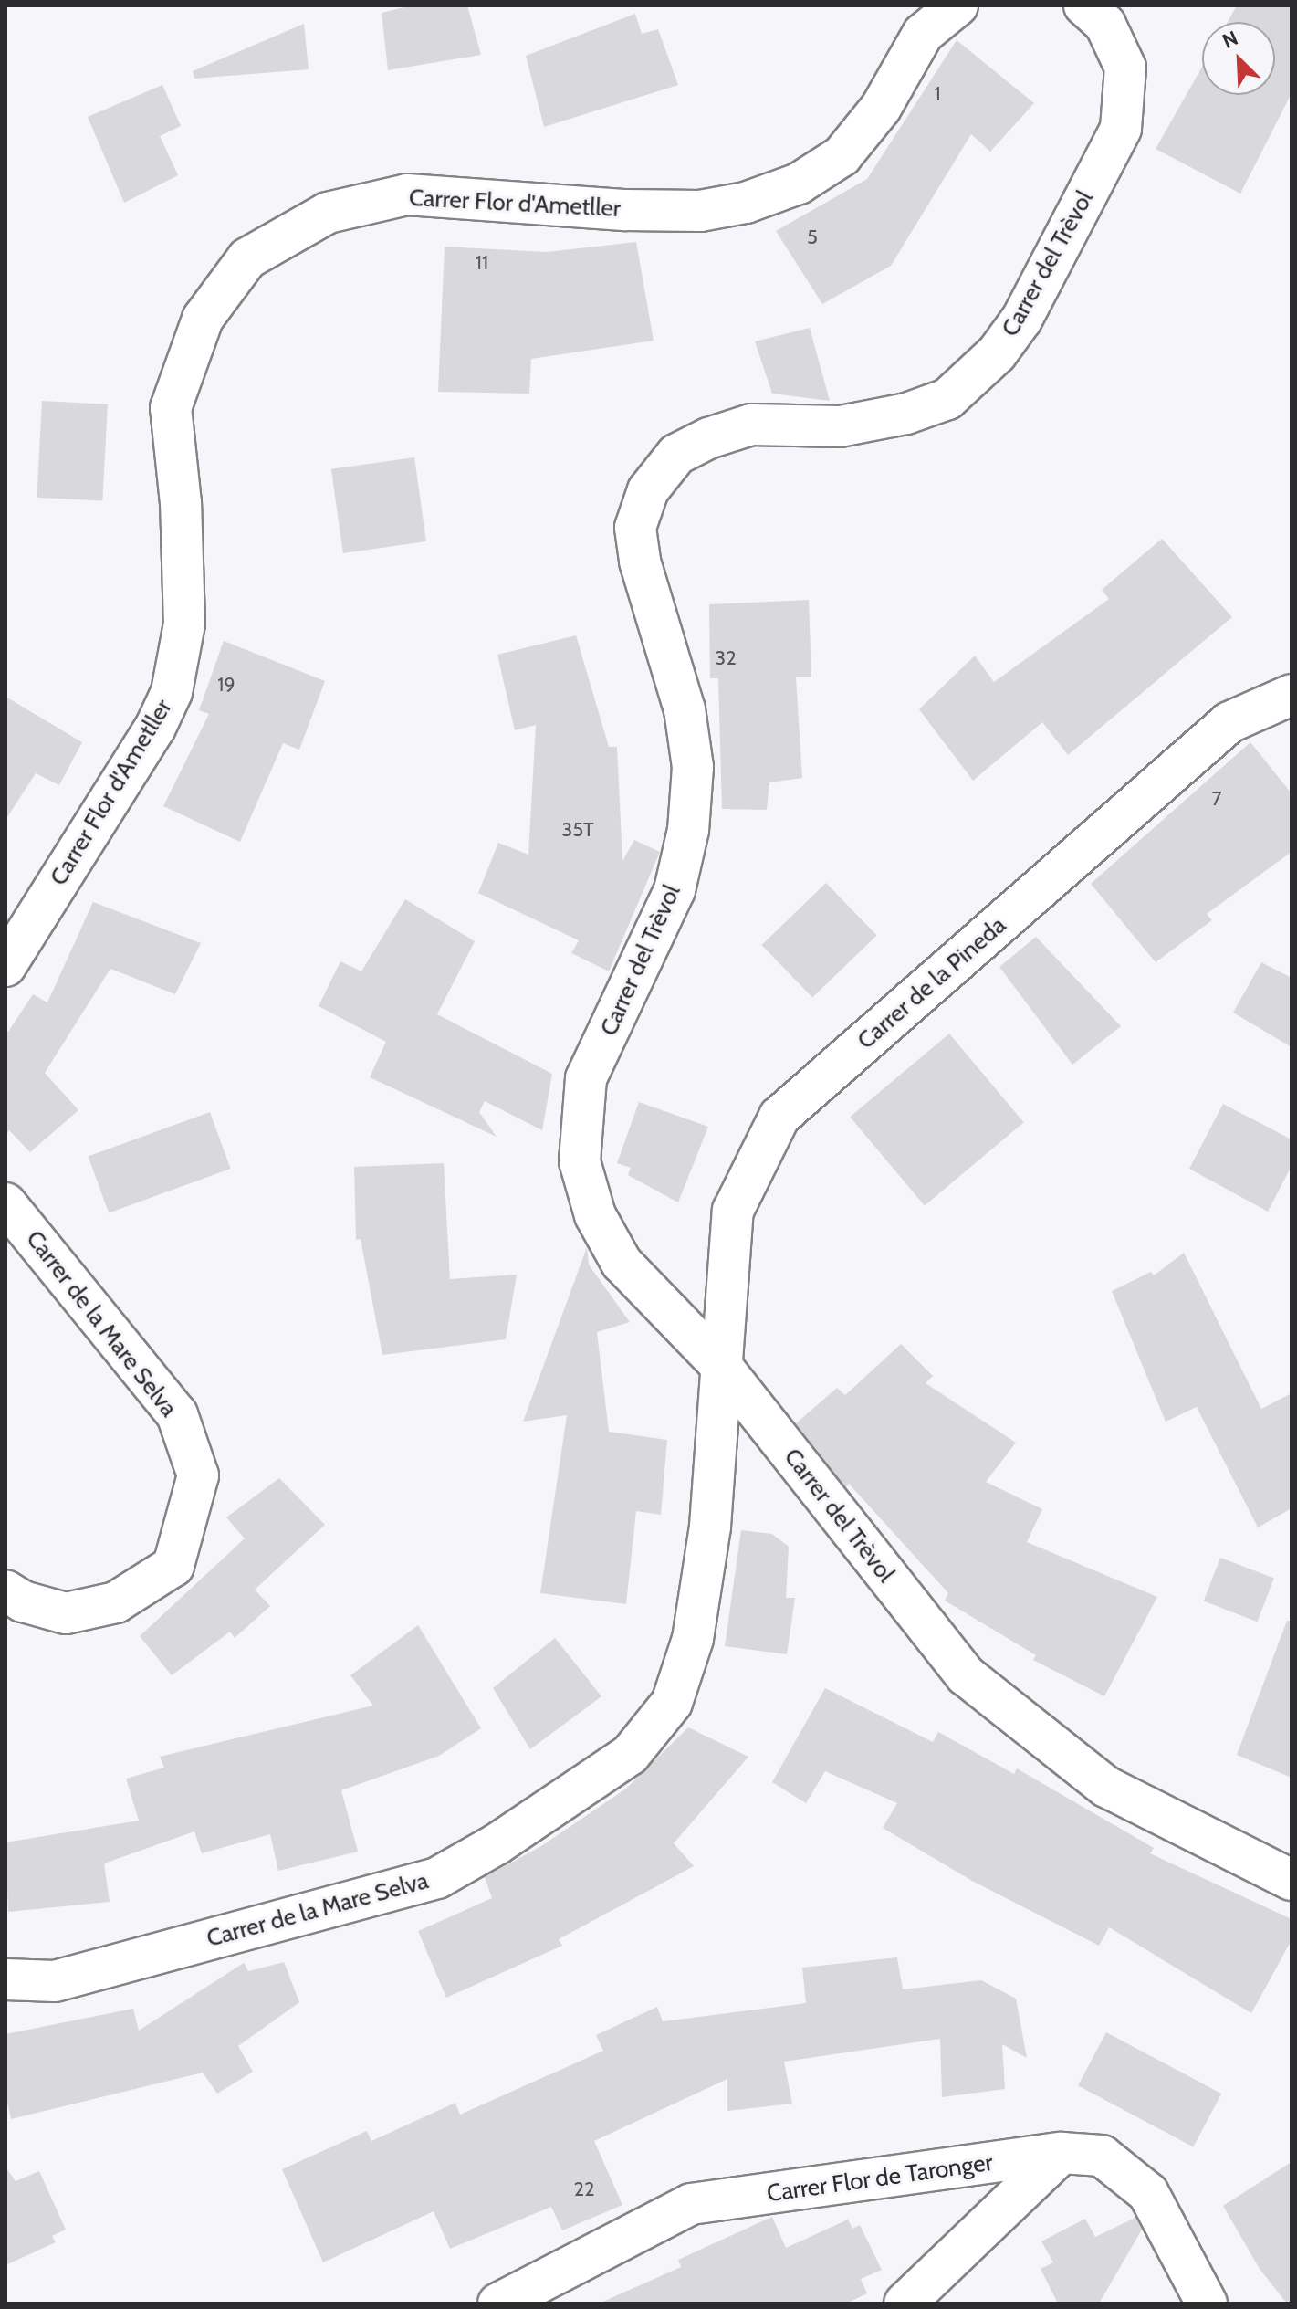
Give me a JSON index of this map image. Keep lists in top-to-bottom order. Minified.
{"streets":{"street":["Carrer Flor d'Ametller","Carrer del Trèvol","Carrer de la Pineda","Carrer de la Mare Selva","Carrer Flor de Taronger"]},"crossings":[["Carrer del Trèvol","Carrer de la Pineda"],["Carrer del Trèvol","Carrer de la Mare Selva"],["Carrer de la Pineda","Carrer de la Mare Selva"]],"house_numbers":["1","5","11","32","19","7","35T","22"],"north":"top left"}
